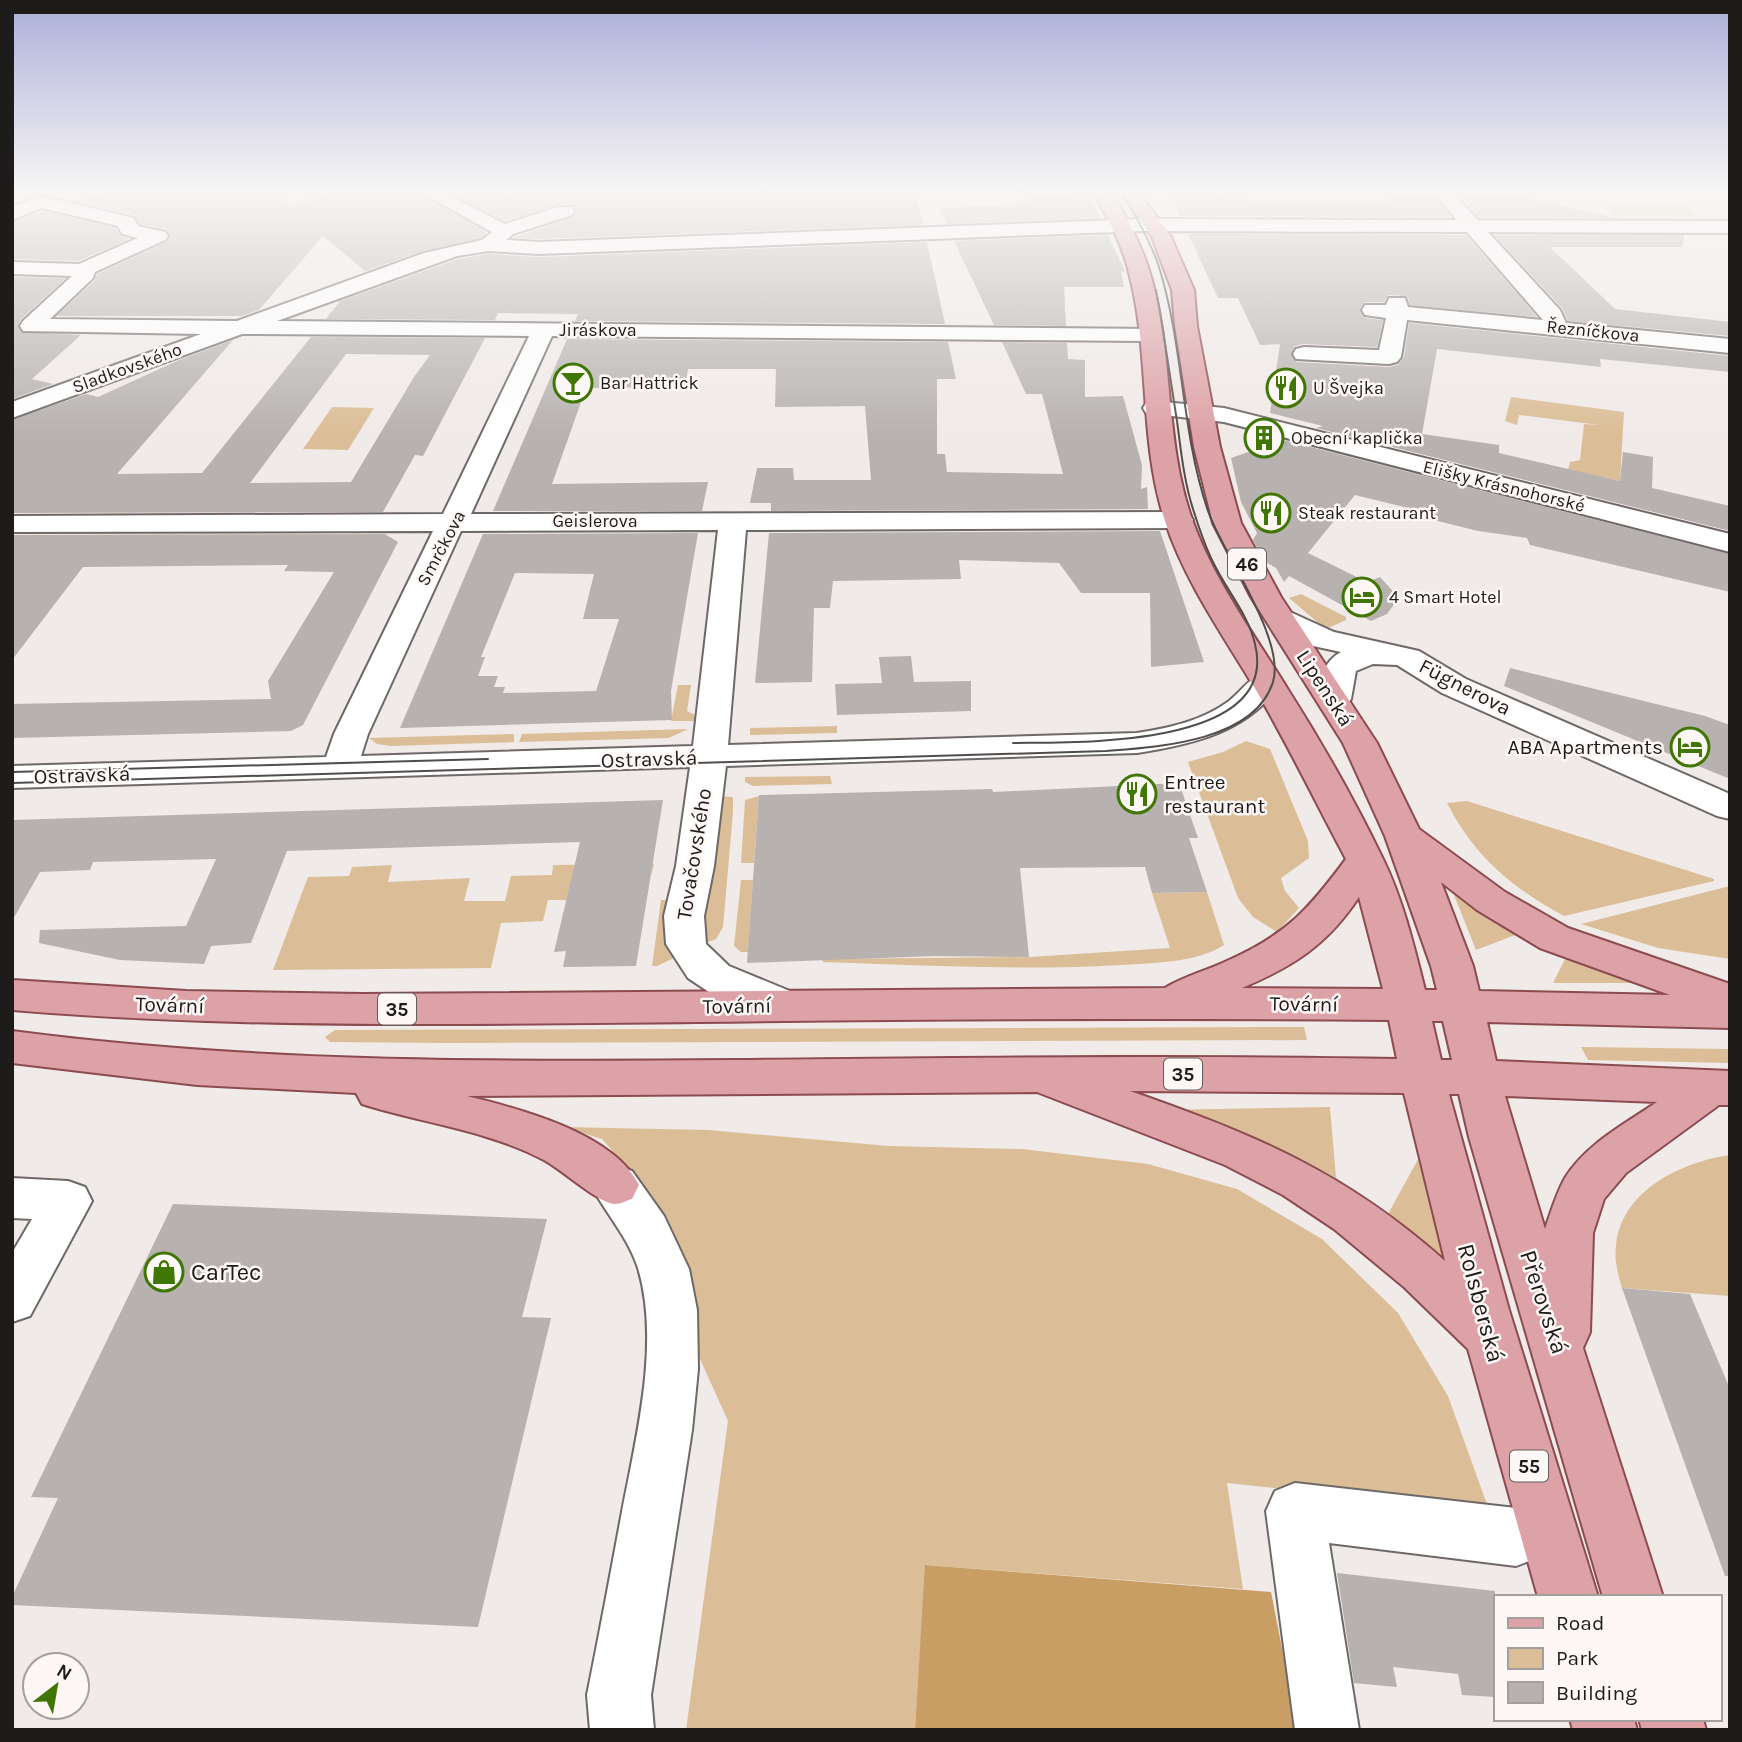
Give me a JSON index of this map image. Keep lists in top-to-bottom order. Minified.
{"streets":{"main road":["46","Lipenská","Tovární","35","Přerovská","Rolsberská","55"],"street":["Jiráskova","Řezníčkova","Sladkovského","Elišky Krásnohorské","Geislerova","Smrčkova","Fügnerova","Ostravská","Tovačovského"]},"crossings":[["Jiráskova","Sladkovského"],["Jiráskova","Smrčkova"],["Jiráskova","46"],["Elišky Krásnohorské","46"],["Elišky Krásnohorské","Lipenská"],["Geislerova","Smrčkova"],["Geislerova","46"],["Geislerova","Tovačovského"],["Smrčkova","Ostravská"],["46","Ostravská"],["46","Rolsberská"],["Fügnerova","Lipenská"],["Lipenská","Tovární"],["Lipenská","35"],["Lipenská","Přerovská"],["Ostravská","Tovačovského"],["Tovačovského","Tovární"],["Tovární","35"],["Tovární","Přerovská"],["Tovární","Rolsberská"],["35","Přerovská"],["35","Rolsberská"]],"places":{"bar":["Bar Hattrick"],"restaurant":["U Švejka","Steak restaurant","Entree restaurant"],"building":["Obecní kaplička"],"hotel":["4 Smart Hotel","ABA Apartments"],"shop":["CarTec"]},"legend":["Road","Park","Building"],"north":"top right"}
